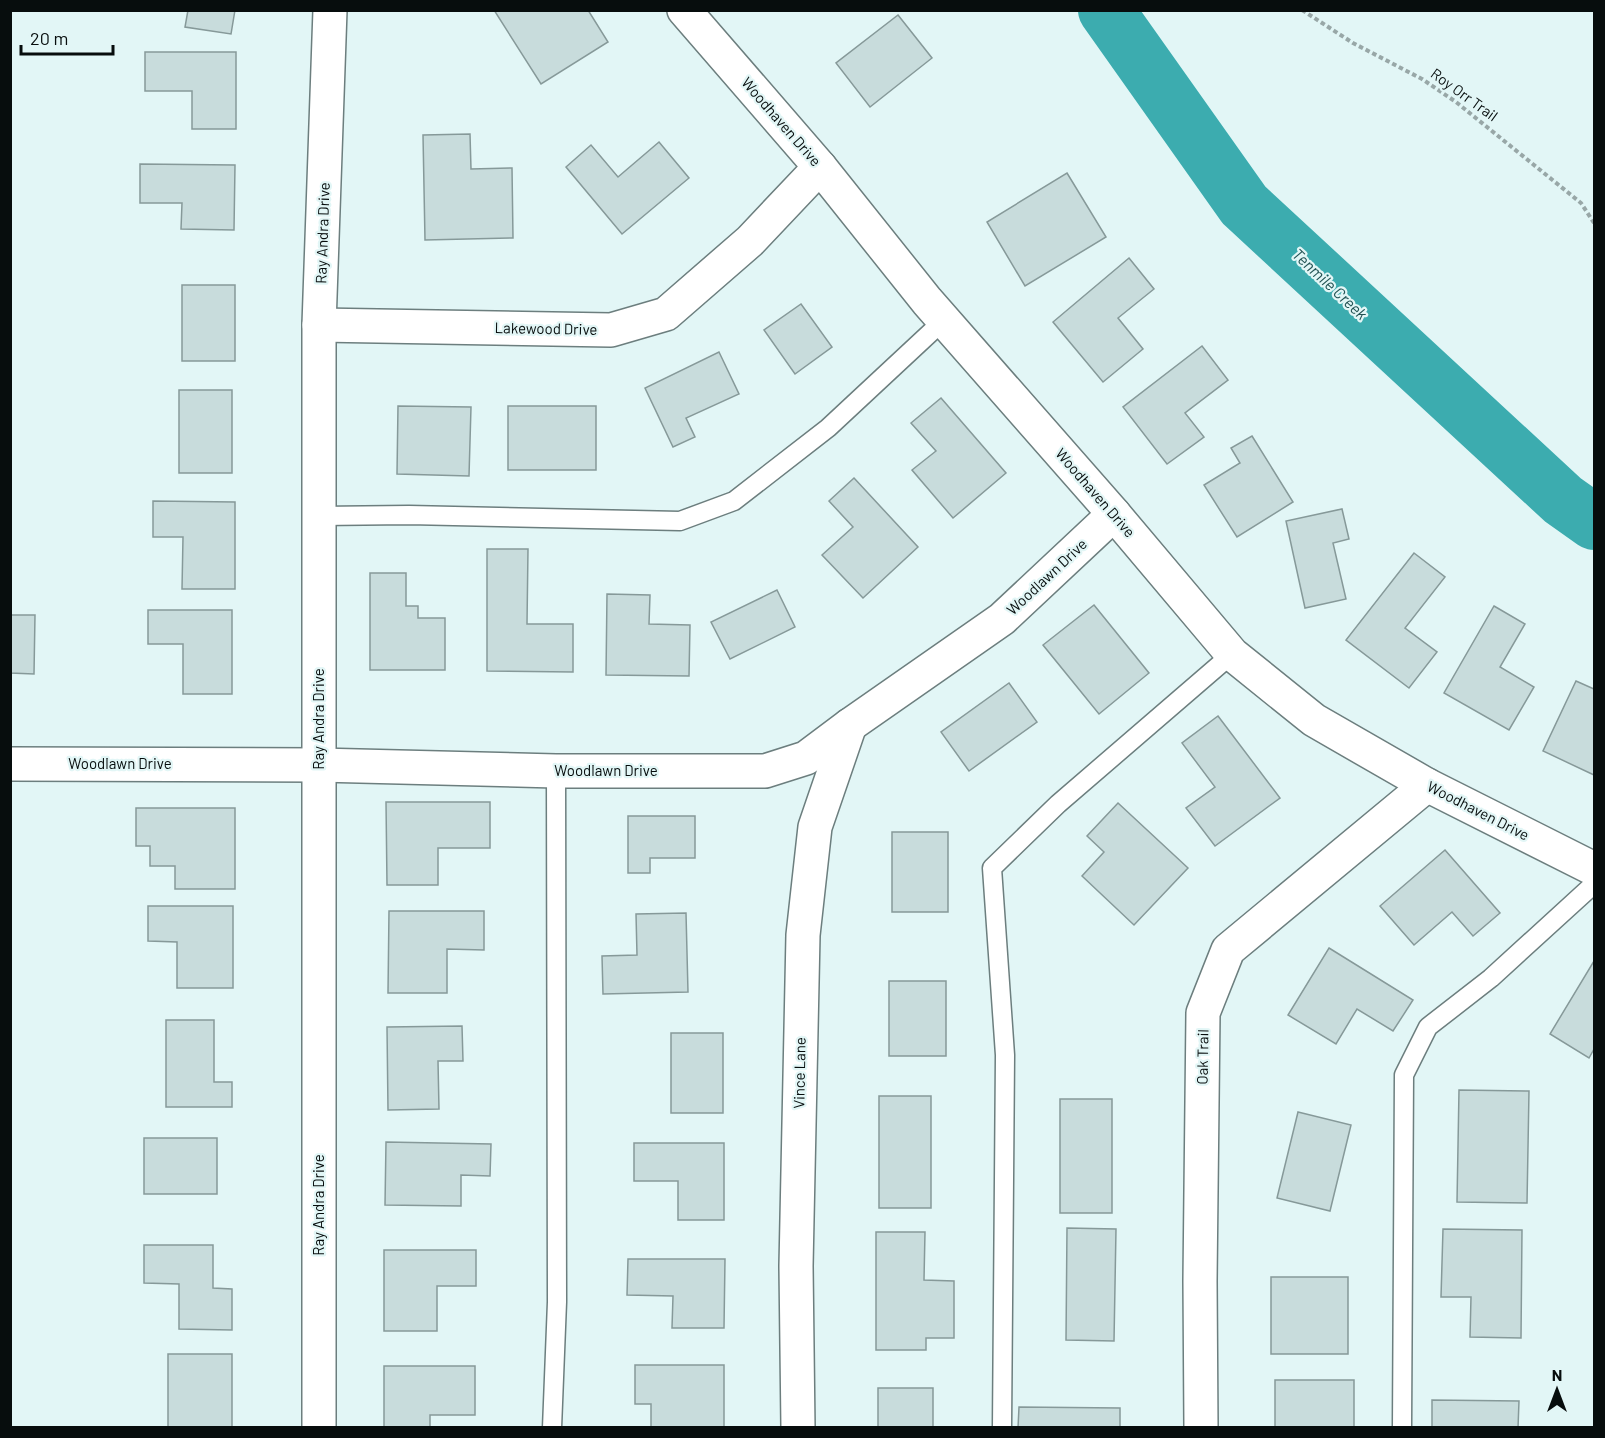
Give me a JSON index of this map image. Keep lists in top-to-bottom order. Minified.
{"streets":{"street":["Woodhaven Drive","Ray Andra Drive","Lakewood Drive","Woodlawn Drive","Oak Trail","Vince Lane"],"path":["Roy Orr Trail"]},"crossings":[["Woodhaven Drive","Lakewood Drive"],["Woodhaven Drive","Woodlawn Drive"],["Woodhaven Drive","Oak Trail"],["Ray Andra Drive","Lakewood Drive"],["Ray Andra Drive","Woodlawn Drive"],["Woodlawn Drive","Vince Lane"]],"water":["Tenmile Creek"],"scale_bar":"20 m","north":"top"}
